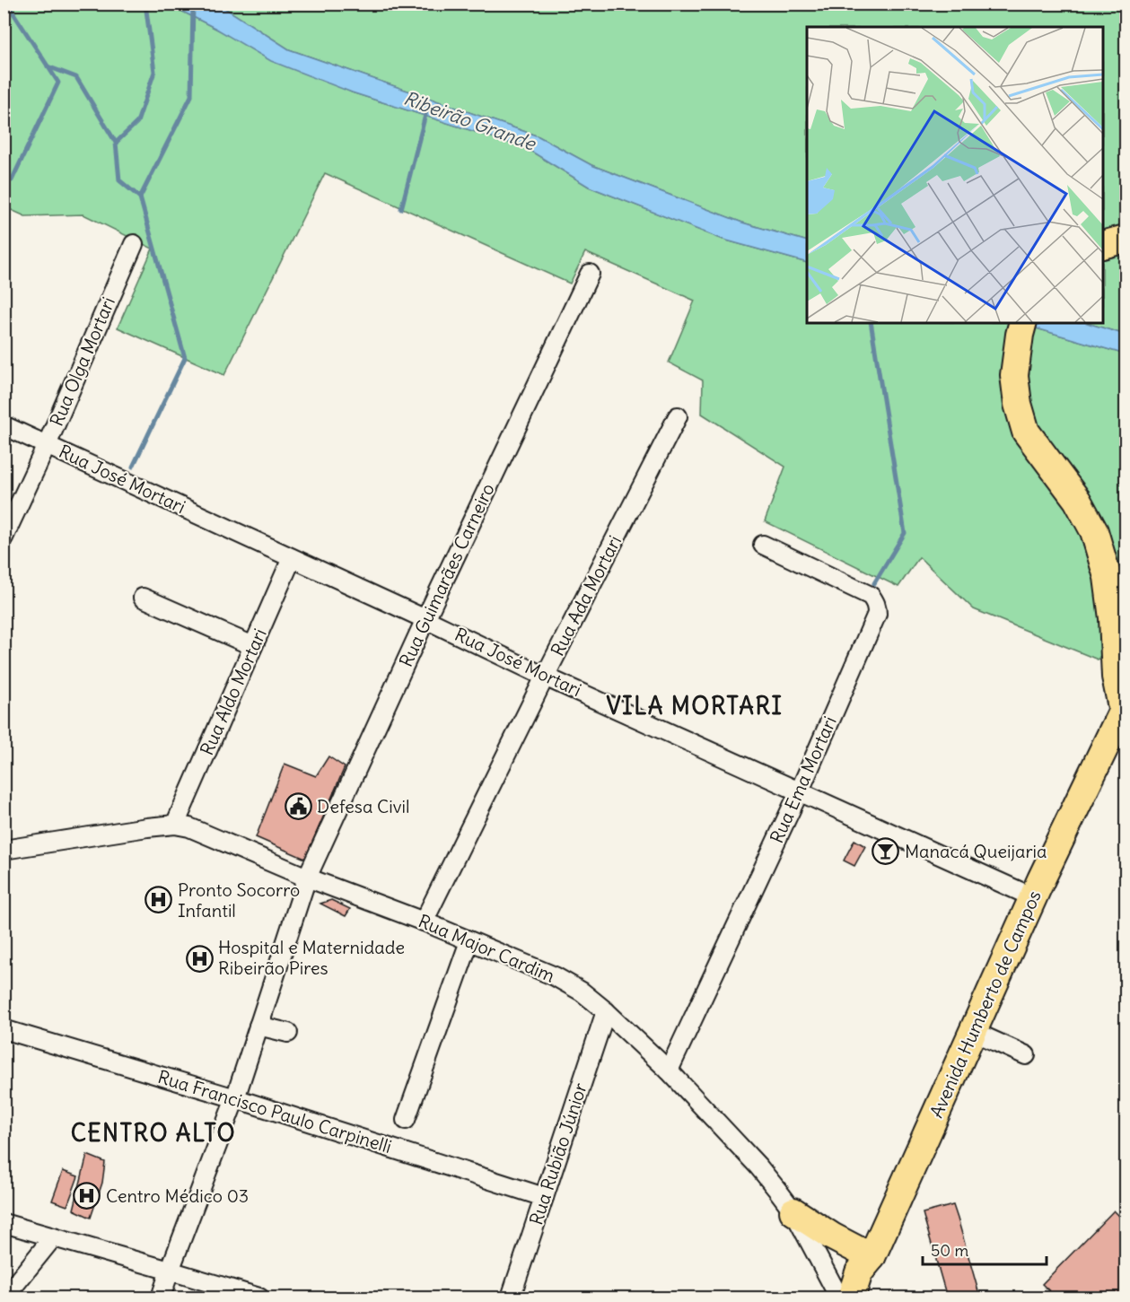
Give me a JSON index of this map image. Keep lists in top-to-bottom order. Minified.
{"streets":{"highway":["Avenida Humberto de Campos"],"street":["Rua Olga Mortari","Rua José Mortari","Rua Guimarães Carneiro","Rua Ada Mortari","Rua Aldo Mortari","Rua Ema Mortari","Rua Major Cardim","Rua Francisco Paulo Carpinelli","Rua Rubião Júnior"]},"crossings":[["Rua Olga Mortari","Rua José Mortari"],["Rua José Mortari","Rua Guimarães Carneiro"],["Rua José Mortari","Rua Ada Mortari"],["Rua José Mortari","Rua Aldo Mortari"],["Rua José Mortari","Rua Ema Mortari"],["Rua José Mortari","Avenida Humberto de Campos"],["Rua Guimarães Carneiro","Rua Major Cardim"],["Rua Guimarães Carneiro","Rua Francisco Paulo Carpinelli"],["Rua Ada Mortari","Rua Major Cardim"],["Rua Aldo Mortari","Rua Major Cardim"],["Rua Ema Mortari","Rua Major Cardim"],["Rua Major Cardim","Rua Rubião Júnior"],["Rua Francisco Paulo Carpinelli","Rua Rubião Júnior"]],"districts":["VILA MORTARI","CENTRO ALTO"],"water":["Ribeirão Grande"],"places":{"public building":["Defesa Civil"],"bar":["Manacá Queijaria"],"hospital":["Pronto Socorro Infantil","Hospital e Maternidade Ribeirão Pires","Centro Médico 03"]},"scale_bar":"50 m"}
